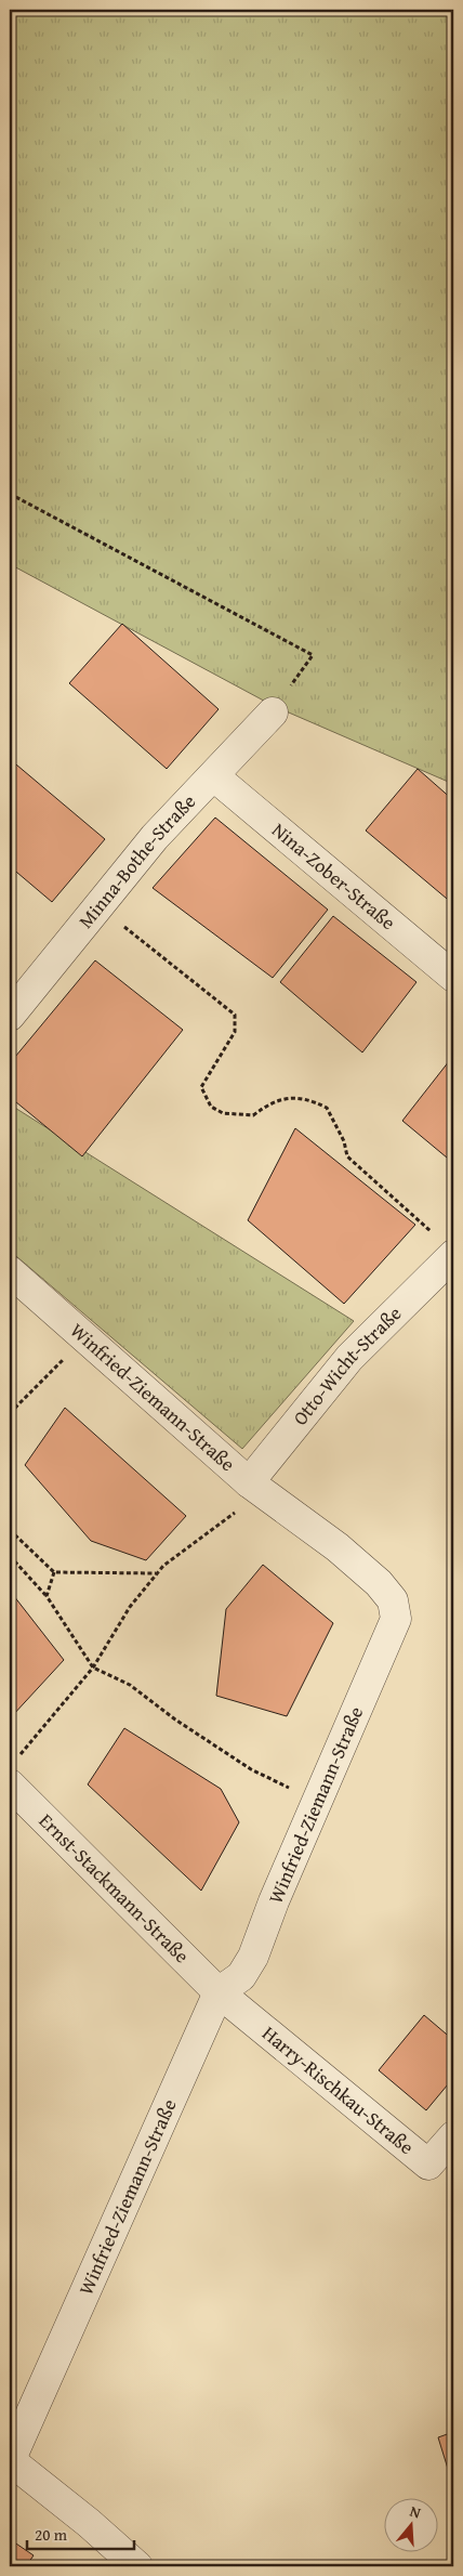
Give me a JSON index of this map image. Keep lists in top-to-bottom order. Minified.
{"streets":{"street":["Minna-Bothe-Straße","Nina-Zober-Straße","Otto-Wicht-Straße","Winfried-Ziemann-Straße","Ernst-Stackmann-Straße","Harry-Rischkau-Straße"]},"crossings":[["Minna-Bothe-Straße","Nina-Zober-Straße"],["Otto-Wicht-Straße","Winfried-Ziemann-Straße"],["Winfried-Ziemann-Straße","Ernst-Stackmann-Straße"],["Winfried-Ziemann-Straße","Harry-Rischkau-Straße"],["Ernst-Stackmann-Straße","Harry-Rischkau-Straße"]],"scale_bar":"20 m","north":"top"}
